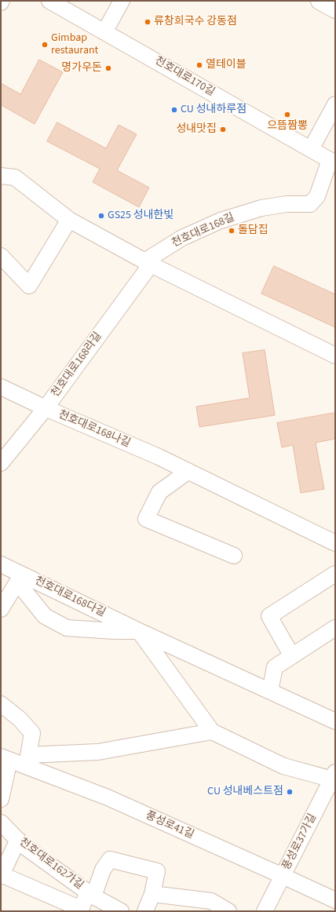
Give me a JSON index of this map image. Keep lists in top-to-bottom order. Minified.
{"streets":{"street":["천호대로170길","천호대로168길","천호대로168라길","천호대로168나길","천호대로168다길","풍성로41길","풍성로37가길","천호대로162가길"]},"crossings":[["천호대로170길","천호대로168길"],["천호대로168길","천호대로168라길"],["천호대로168라길","천호대로168나길"],["천호대로168다길","풍성로41길"],["풍성로41길","풍성로37가길"]],"places":["류창희국수 강동점","Gimbap restaurant","열테이블","명가우돈","CU 성내하루점","으뜸짬뽕","성내맛집","GS25 성내한빛","돌담집","CU 성내베스트점"]}
